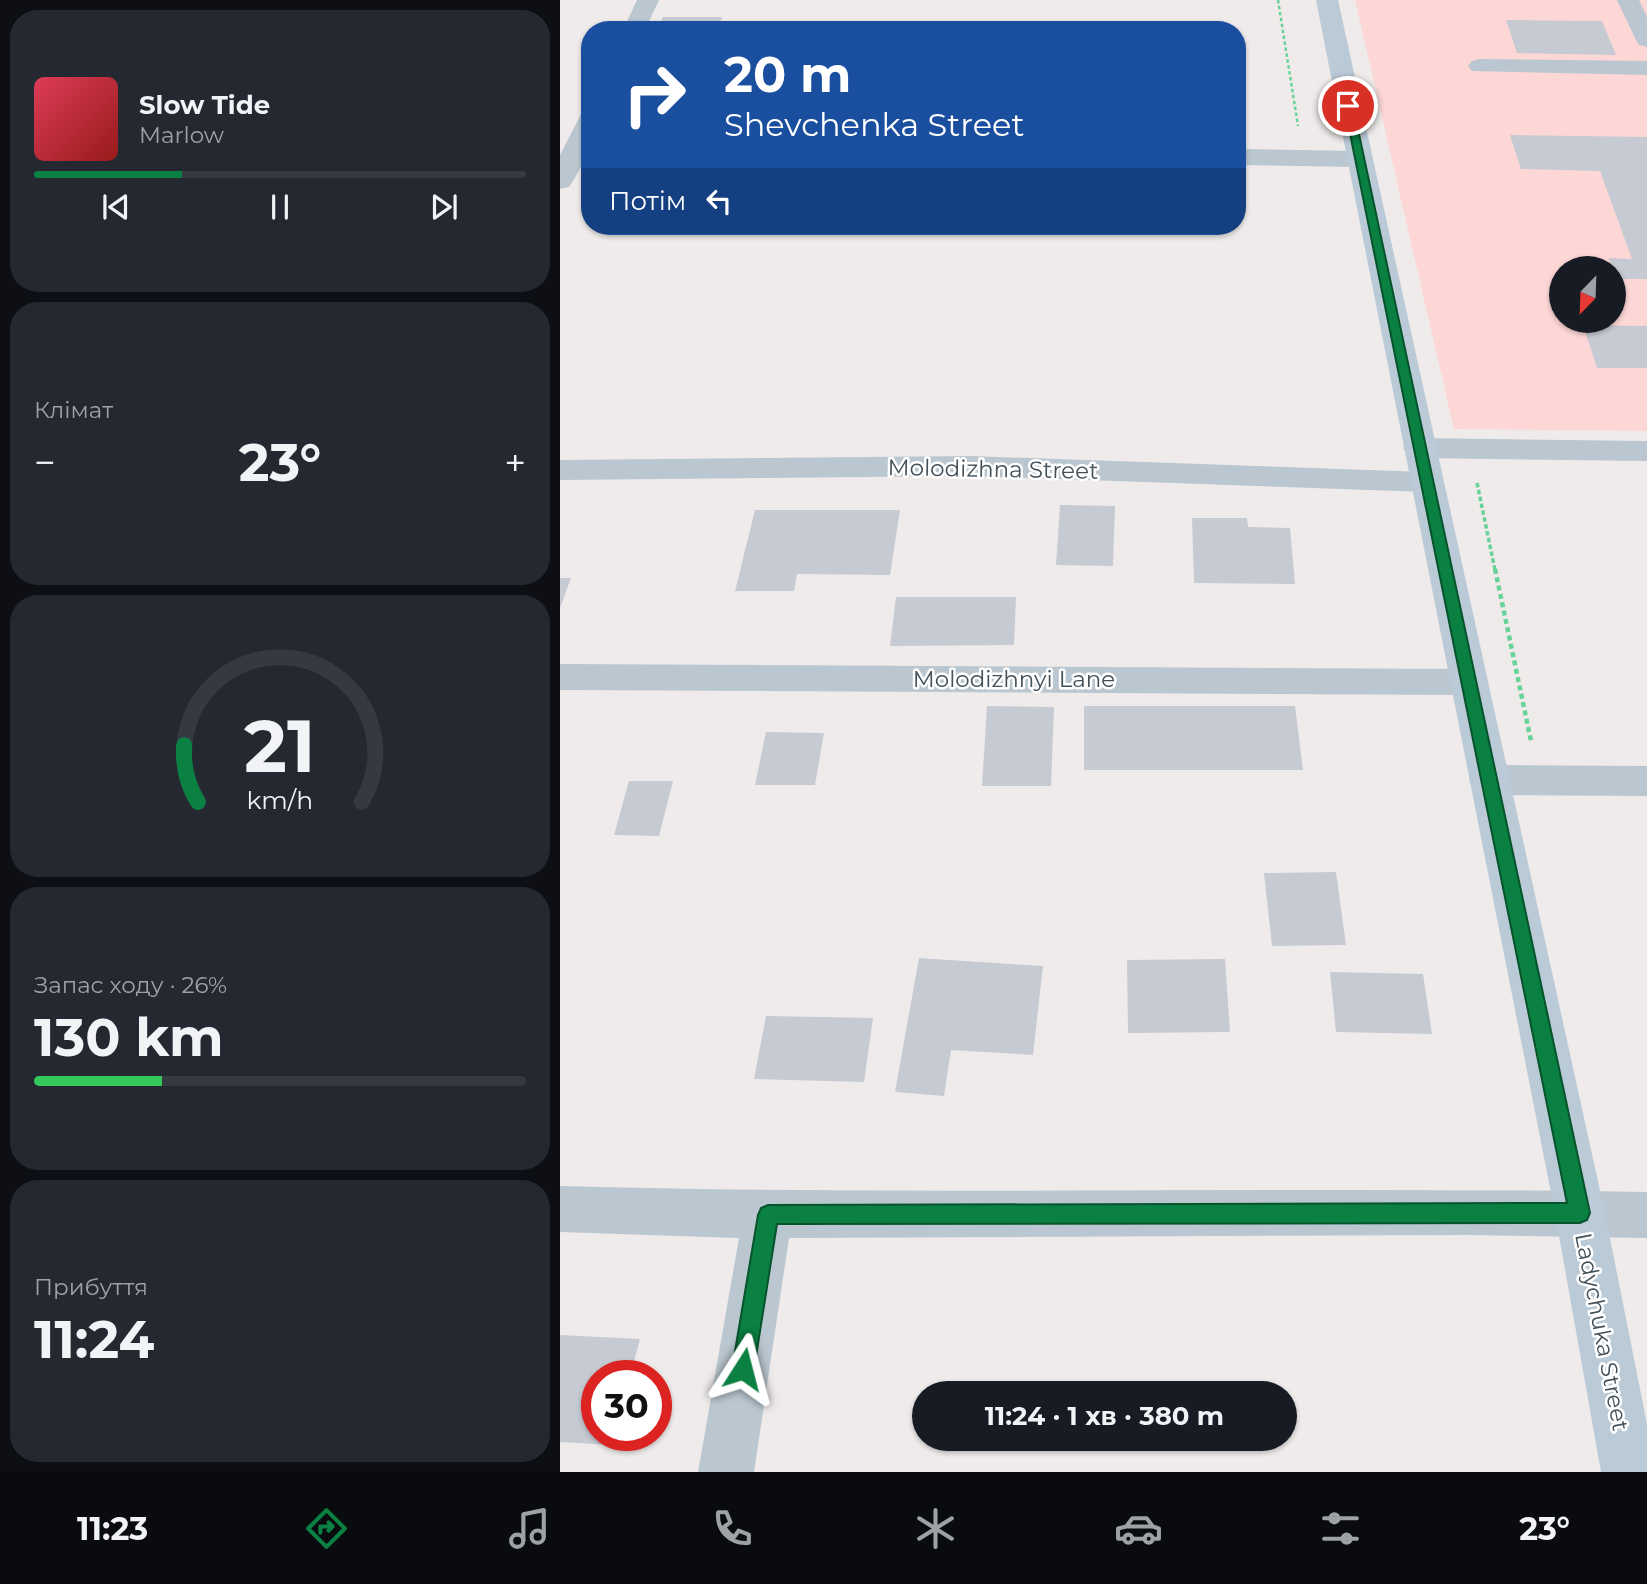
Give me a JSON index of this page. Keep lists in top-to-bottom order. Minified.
{"streets":{"street":["Molodizhna Street","Molodizhnyi Lane","Ladychuka Street"]},"crossings":[["Molodizhna Street","Ladychuka Street"],["Molodizhnyi Lane","Ladychuka Street"]],"north":"bottom left","page":{"turn":["20 m","Shevchenka Street"],"song":["Slow Tide","Marlow"],"then":"Потім","tile":["Клімат",["Запас ходу · 26%","130 km"],["Прибуття","11:24"]],"heat":["−","23°","+"],"limit":"30","trip":"11:24 · 1 хв · 380 m","tabs":["11:23","23°"],"gauge":["21","km/h"]}}
